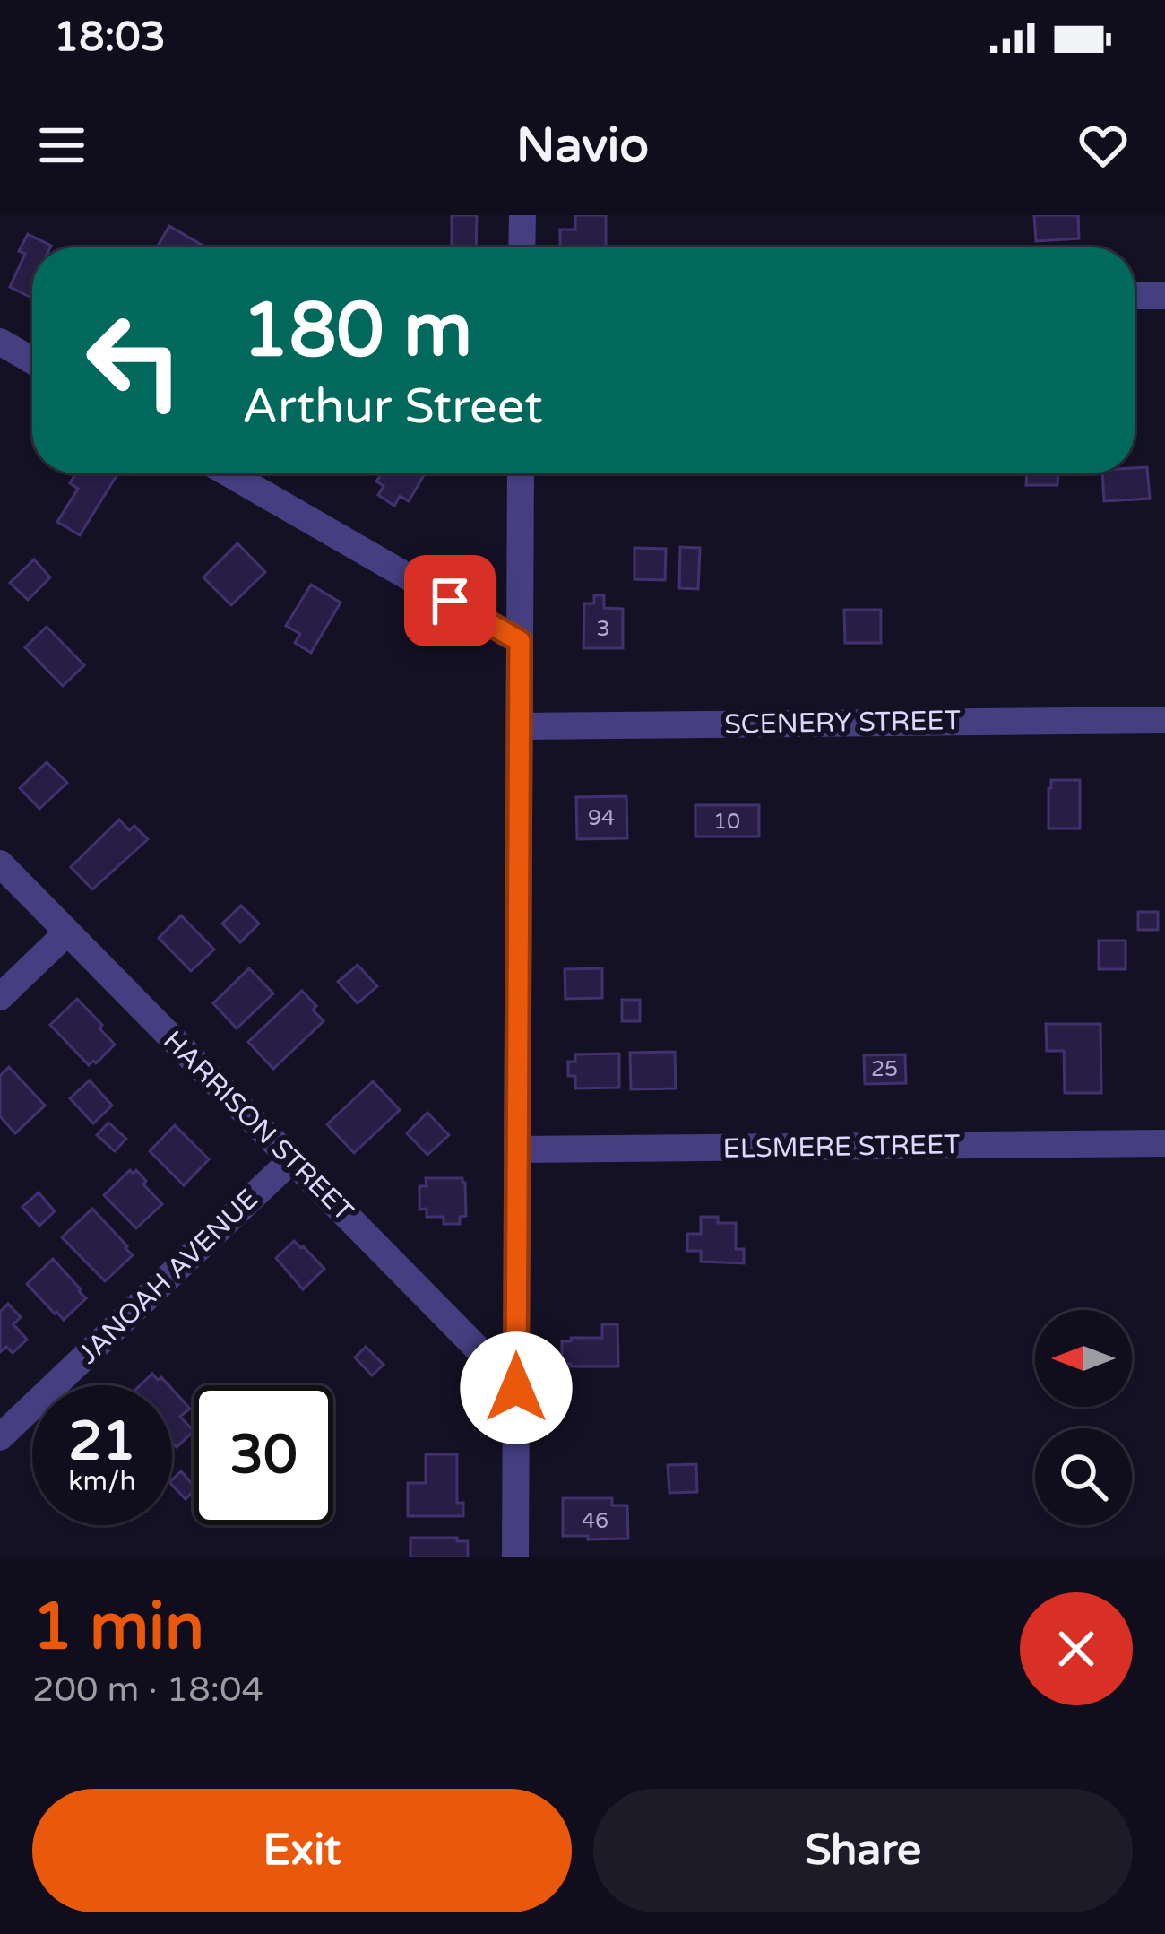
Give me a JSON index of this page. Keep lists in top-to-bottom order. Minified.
{"streets":{"street":["SCENERY STREET","HARRISON STREET","ELSMERE STREET","JANOAH AVENUE"]},"crossings":[["HARRISON STREET","JANOAH AVENUE"]],"house_numbers":["3","94","10","25","46"],"north":"left","page":{"status":"18:03","header":"Navio","turn":["180 m","Arthur Street"],"speed":"21 km/h","limit":"30","heading":["1 min","200 m · 18:04"],"buttons":["Exit","Share"]}}
